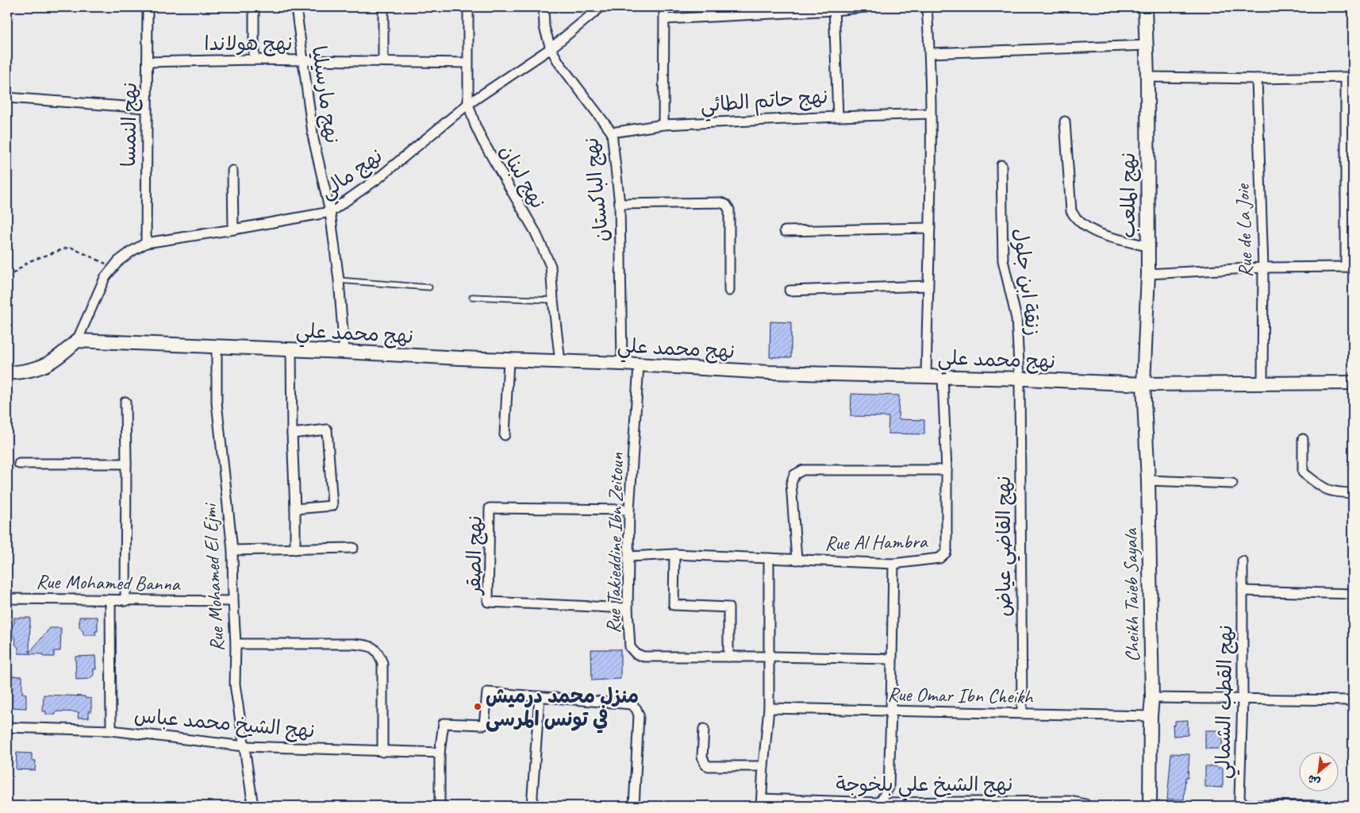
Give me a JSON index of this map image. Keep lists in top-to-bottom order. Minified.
{"streets":{"street":["نهج هولاندا","نهج مارسيليا","نهج حاتم الطائي","نهج النمسا","نهج مالي","نهج لبنان","نهج الباكستان","نهج الملعب","Rue de La Joie","زنقة ابن جلول","نهج محمد علي","Rue Al Hambra","Rue Takieddine Ibn Zeitoun","نهج القاضي عياض","نهج الصقر","Rue Mohamed El Ejmi","Rue Mohamed Banna","Cheikh Taieb Sayala","Rue Omar Ibn Cheikh","نهج القطب الشمالي","نهج الشيخ محمد عباس","نهج الشيخ علي بلخوجة"]},"crossings":[["نهج هولاندا","نهج مارسيليا"],["نهج هولاندا","نهج النمسا"],["نهج هولاندا","نهج لبنان"],["نهج مارسيليا","نهج مالي"],["نهج مارسيليا","نهج محمد علي"],["نهج حاتم الطائي","نهج الباكستان"],["نهج النمسا","نهج مالي"],["نهج مالي","نهج لبنان"],["نهج مالي","نهج الباكستان"],["نهج مالي","نهج محمد علي"],["نهج لبنان","نهج محمد علي"],["نهج الباكستان","نهج محمد علي"],["نهج الملعب","نهج محمد علي"],["نهج الملعب","Cheikh Taieb Sayala"],["Rue de La Joie","نهج محمد علي"],["زنقة ابن جلول","نهج محمد علي"],["زنقة ابن جلول","نهج القاضي عياض"],["نهج محمد علي","Rue Al Hambra"],["نهج محمد علي","Rue Takieddine Ibn Zeitoun"],["نهج محمد علي","نهج القاضي عياض"],["نهج محمد علي","Rue Mohamed El Ejmi"],["نهج محمد علي","Cheikh Taieb Sayala"],["Rue Al Hambra","Rue Takieddine Ibn Zeitoun"],["Rue Takieddine Ibn Zeitoun","نهج الصقر"],["نهج القاضي عياض","Rue Omar Ibn Cheikh"],["Rue Mohamed El Ejmi","Rue Mohamed Banna"],["Rue Mohamed El Ejmi","نهج الشيخ محمد عباس"],["Cheikh Taieb Sayala","Rue Omar Ibn Cheikh"]],"places":["منزل محمد درميش في تونس المرسى"],"north":"bottom left"}
